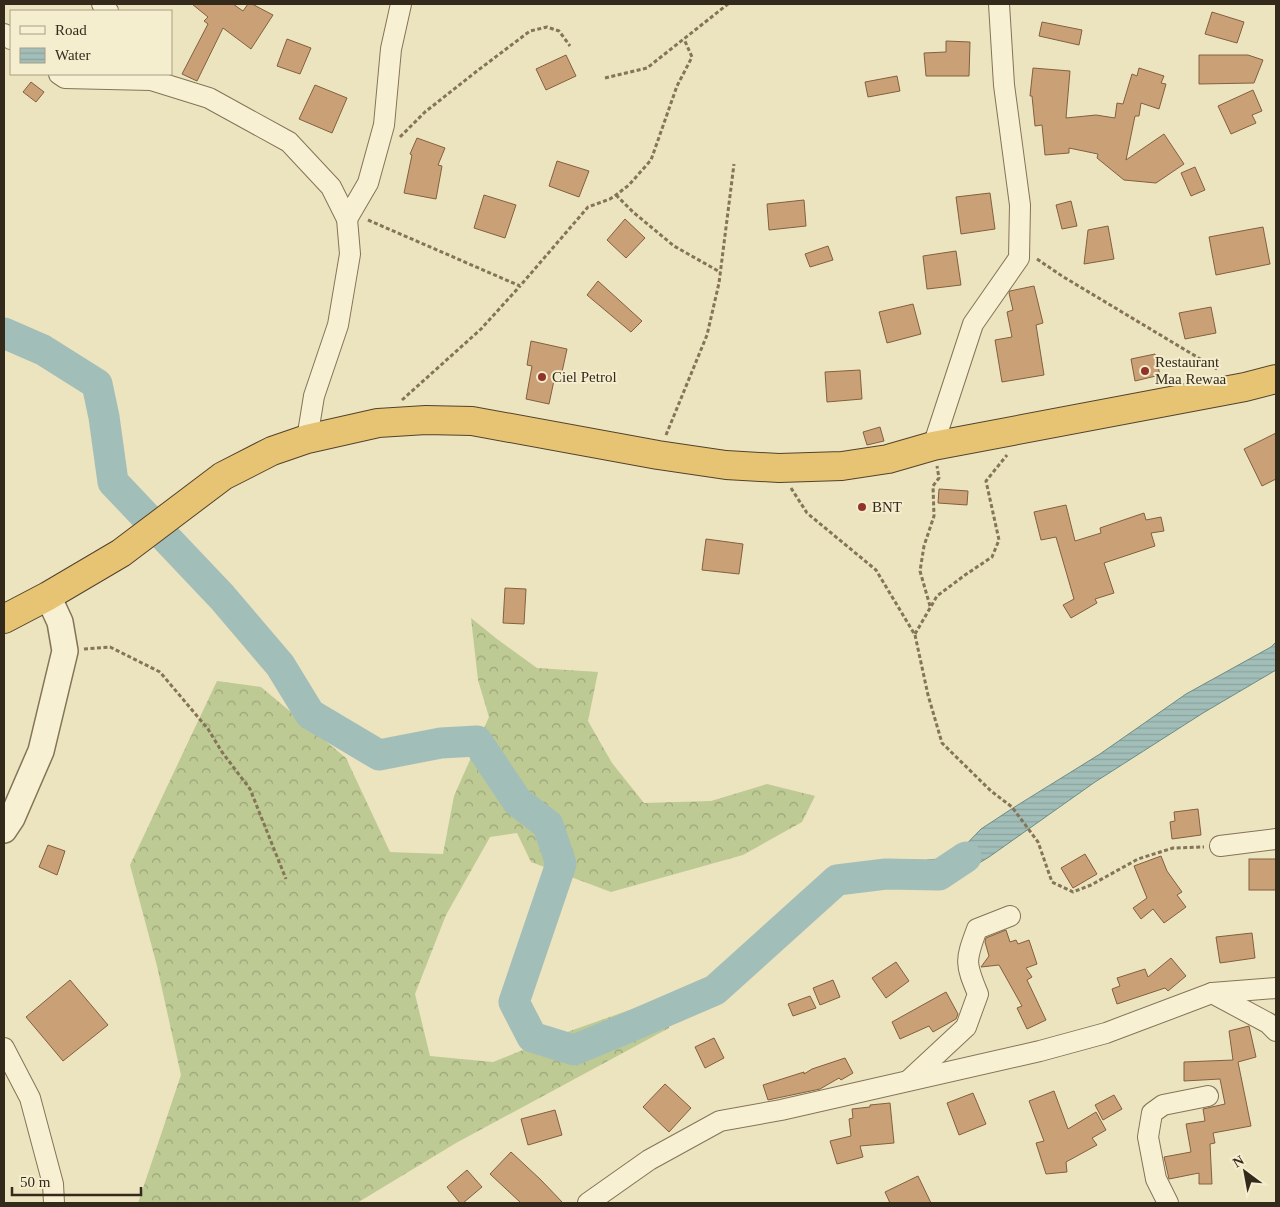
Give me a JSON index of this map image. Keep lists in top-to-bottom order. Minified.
{"places":["Restaurant Maa Rewaa","Ciel Petrol","BNT"],"legend":["Road","Water"],"scale_bar":"50 m","north":"top left"}
